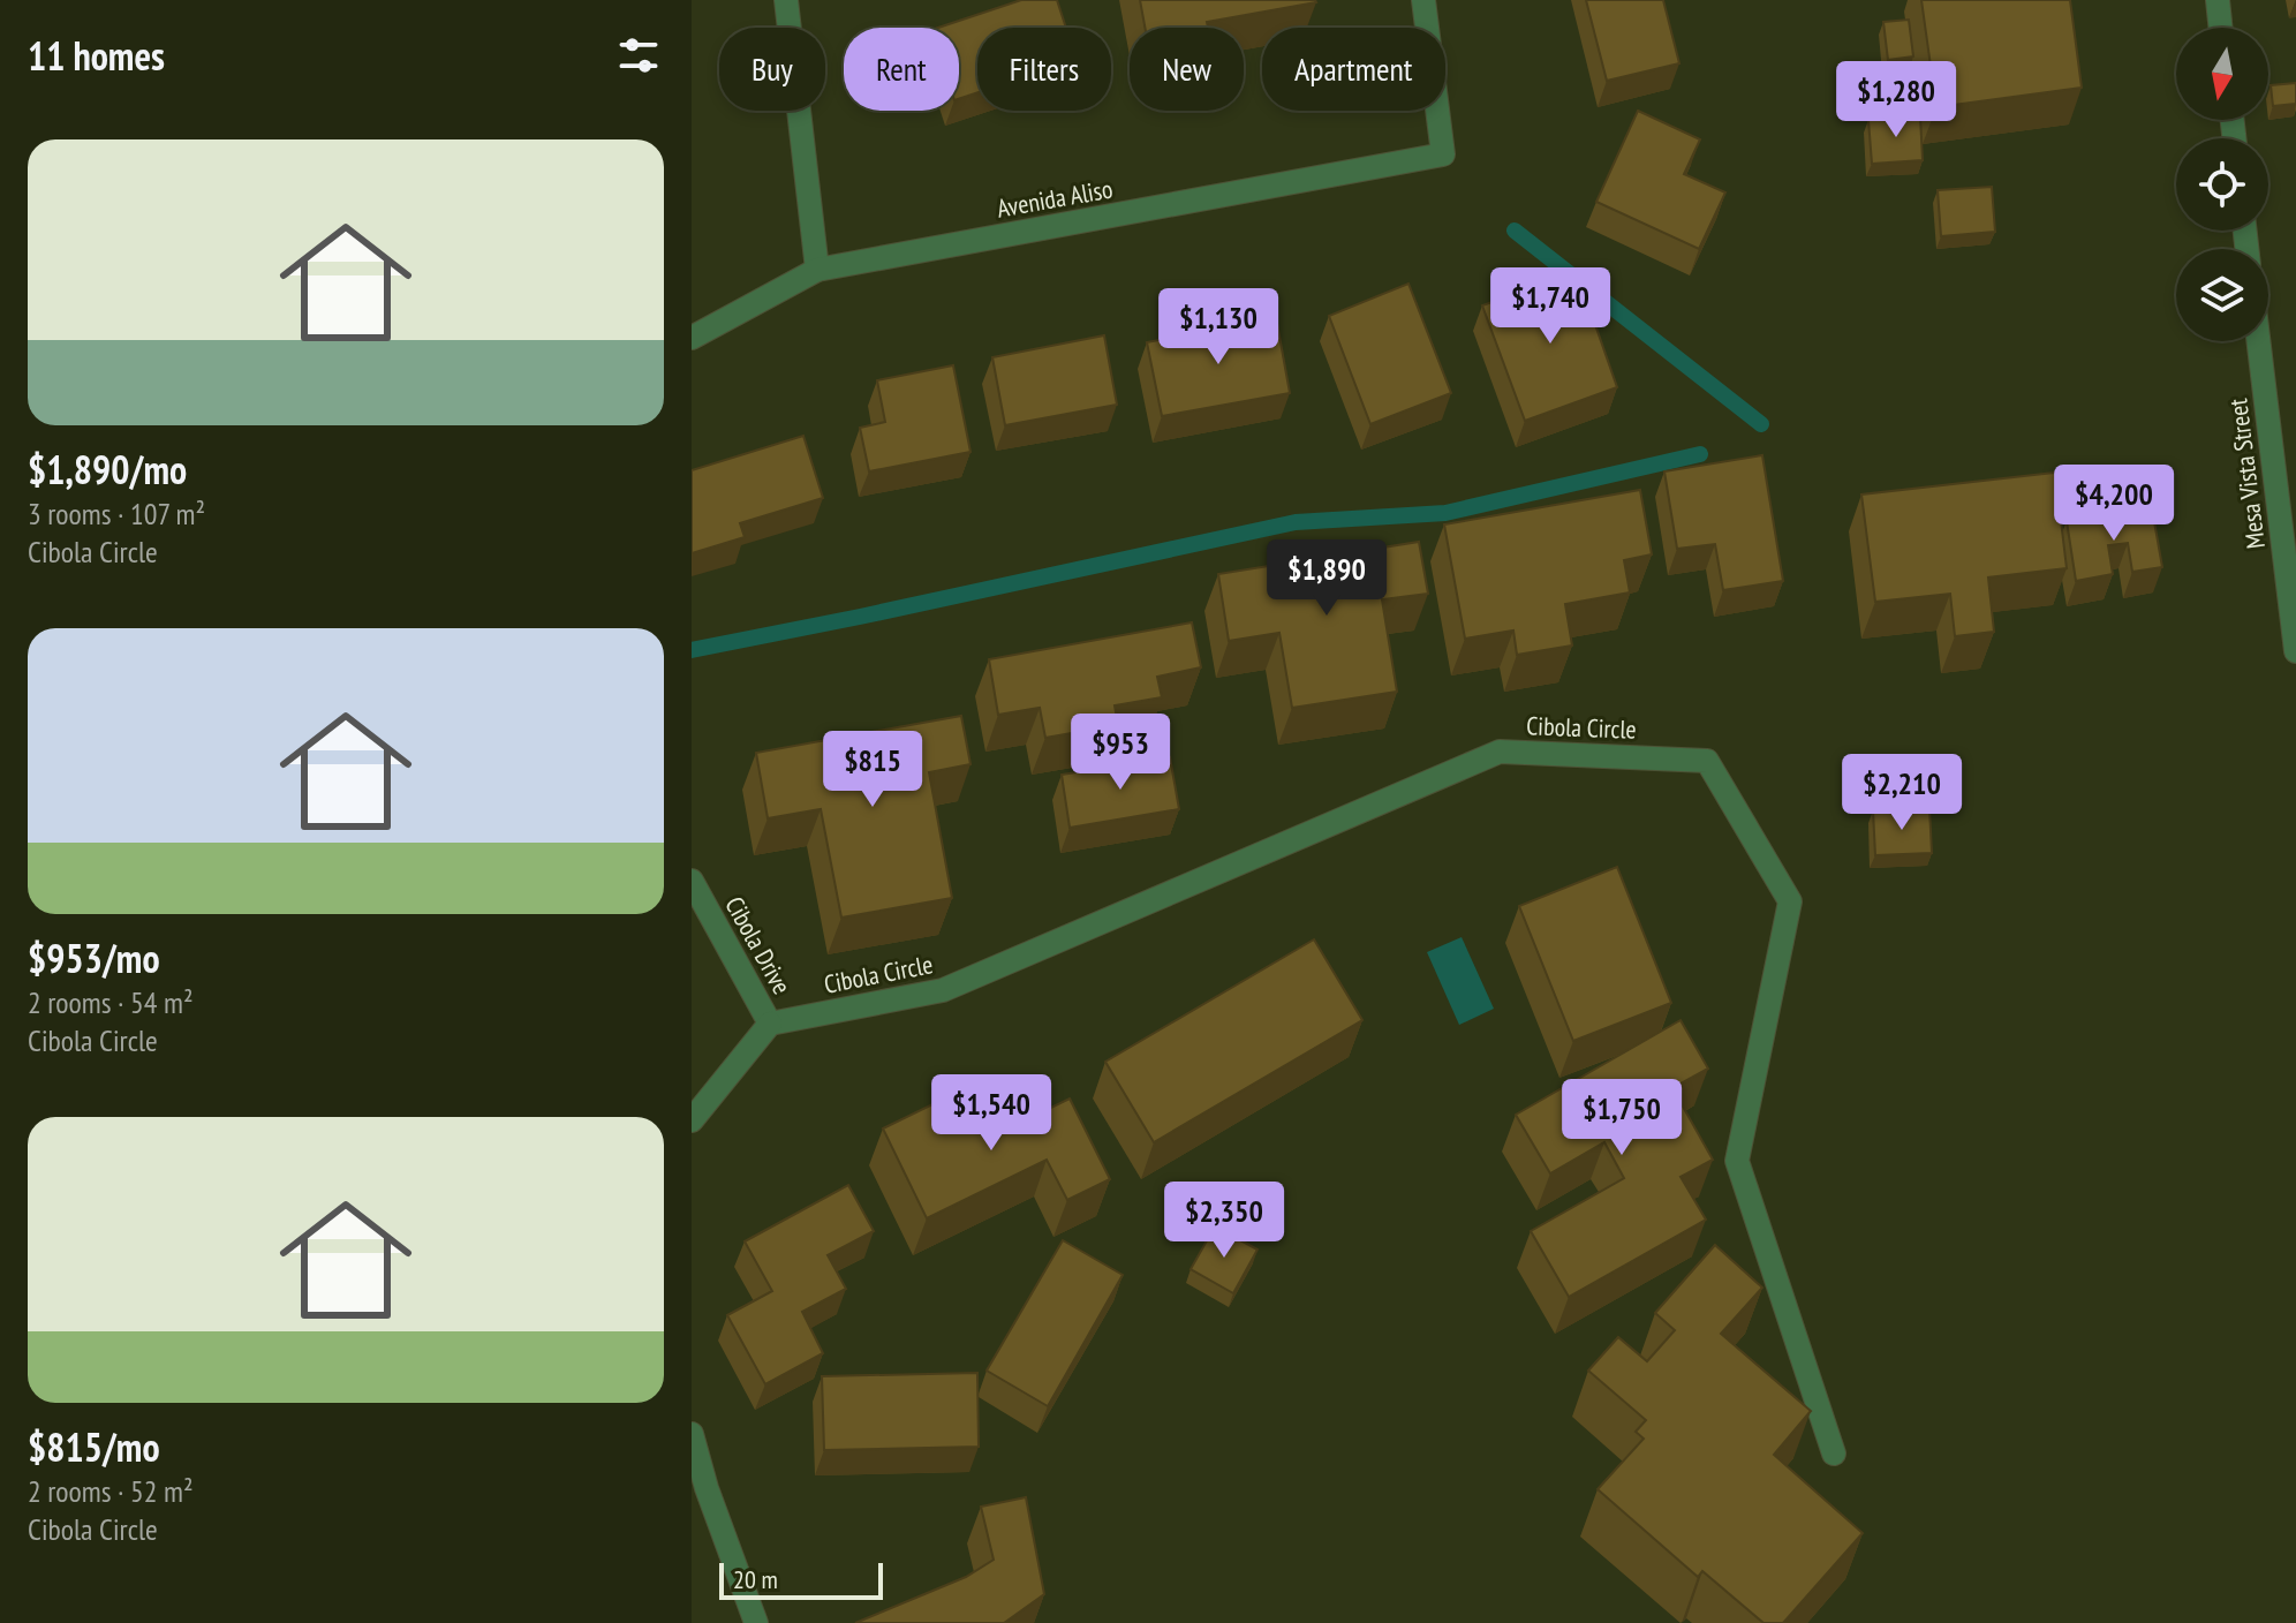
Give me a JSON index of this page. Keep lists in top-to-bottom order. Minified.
{"streets":{"street":["Avenida Aliso","Mesa Vista Street","Cibola Circle","Cibola Drive"]},"crossings":[["Cibola Circle","Cibola Drive"]],"scale_bar":"20 m","north":"bottom","page":{"heading":"11 homes","chip":["Buy","Rent","Filters","New","Apartment"],"price":["$1,280","$1,740","$1,130","$4,200","$1,890","$953","$815","$2,210","$1,540","$1,750","$2,350"],"list":[{"name":"$1,890/mo","note":"3 rooms · 107 m² · Cibola Circle"},{"name":"$953/mo","note":"2 rooms · 54 m² · Cibola Circle"},{"name":"$815/mo","note":"2 rooms · 52 m² · Cibola Circle"}],"scale":"20 m"}}
